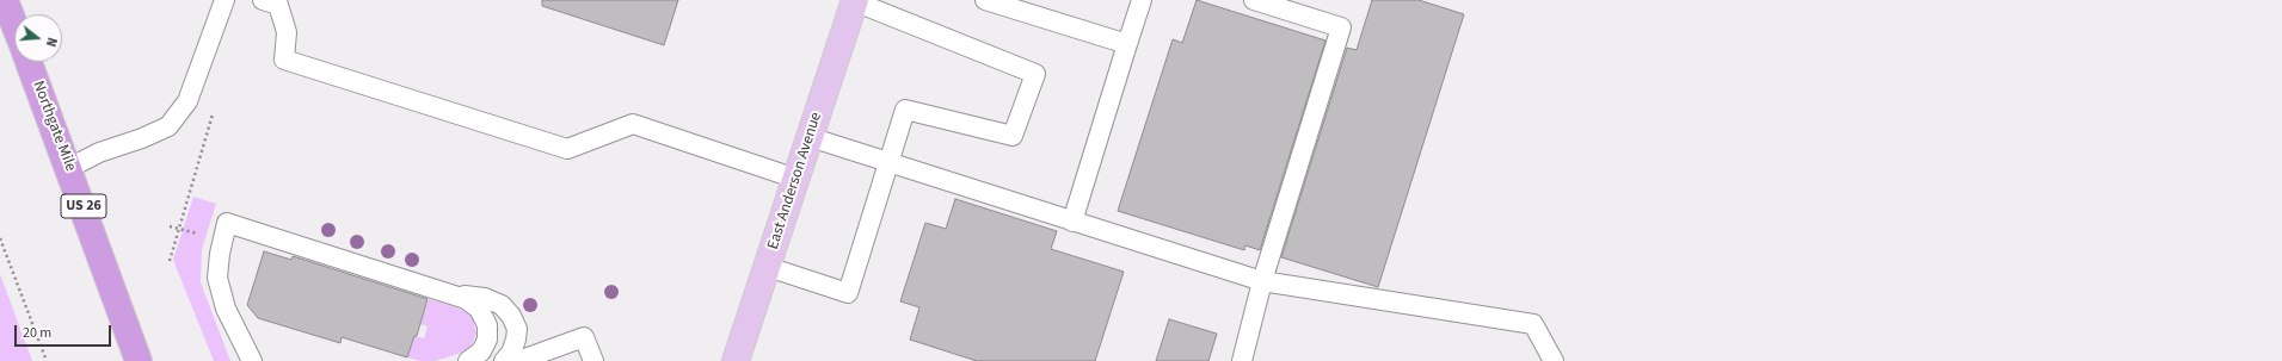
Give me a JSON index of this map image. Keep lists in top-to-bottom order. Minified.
{"streets":{"highway":["Northgate Mile","US 26"],"main road":["East Anderson Avenue"]},"scale_bar":"20 m","north":"right"}
